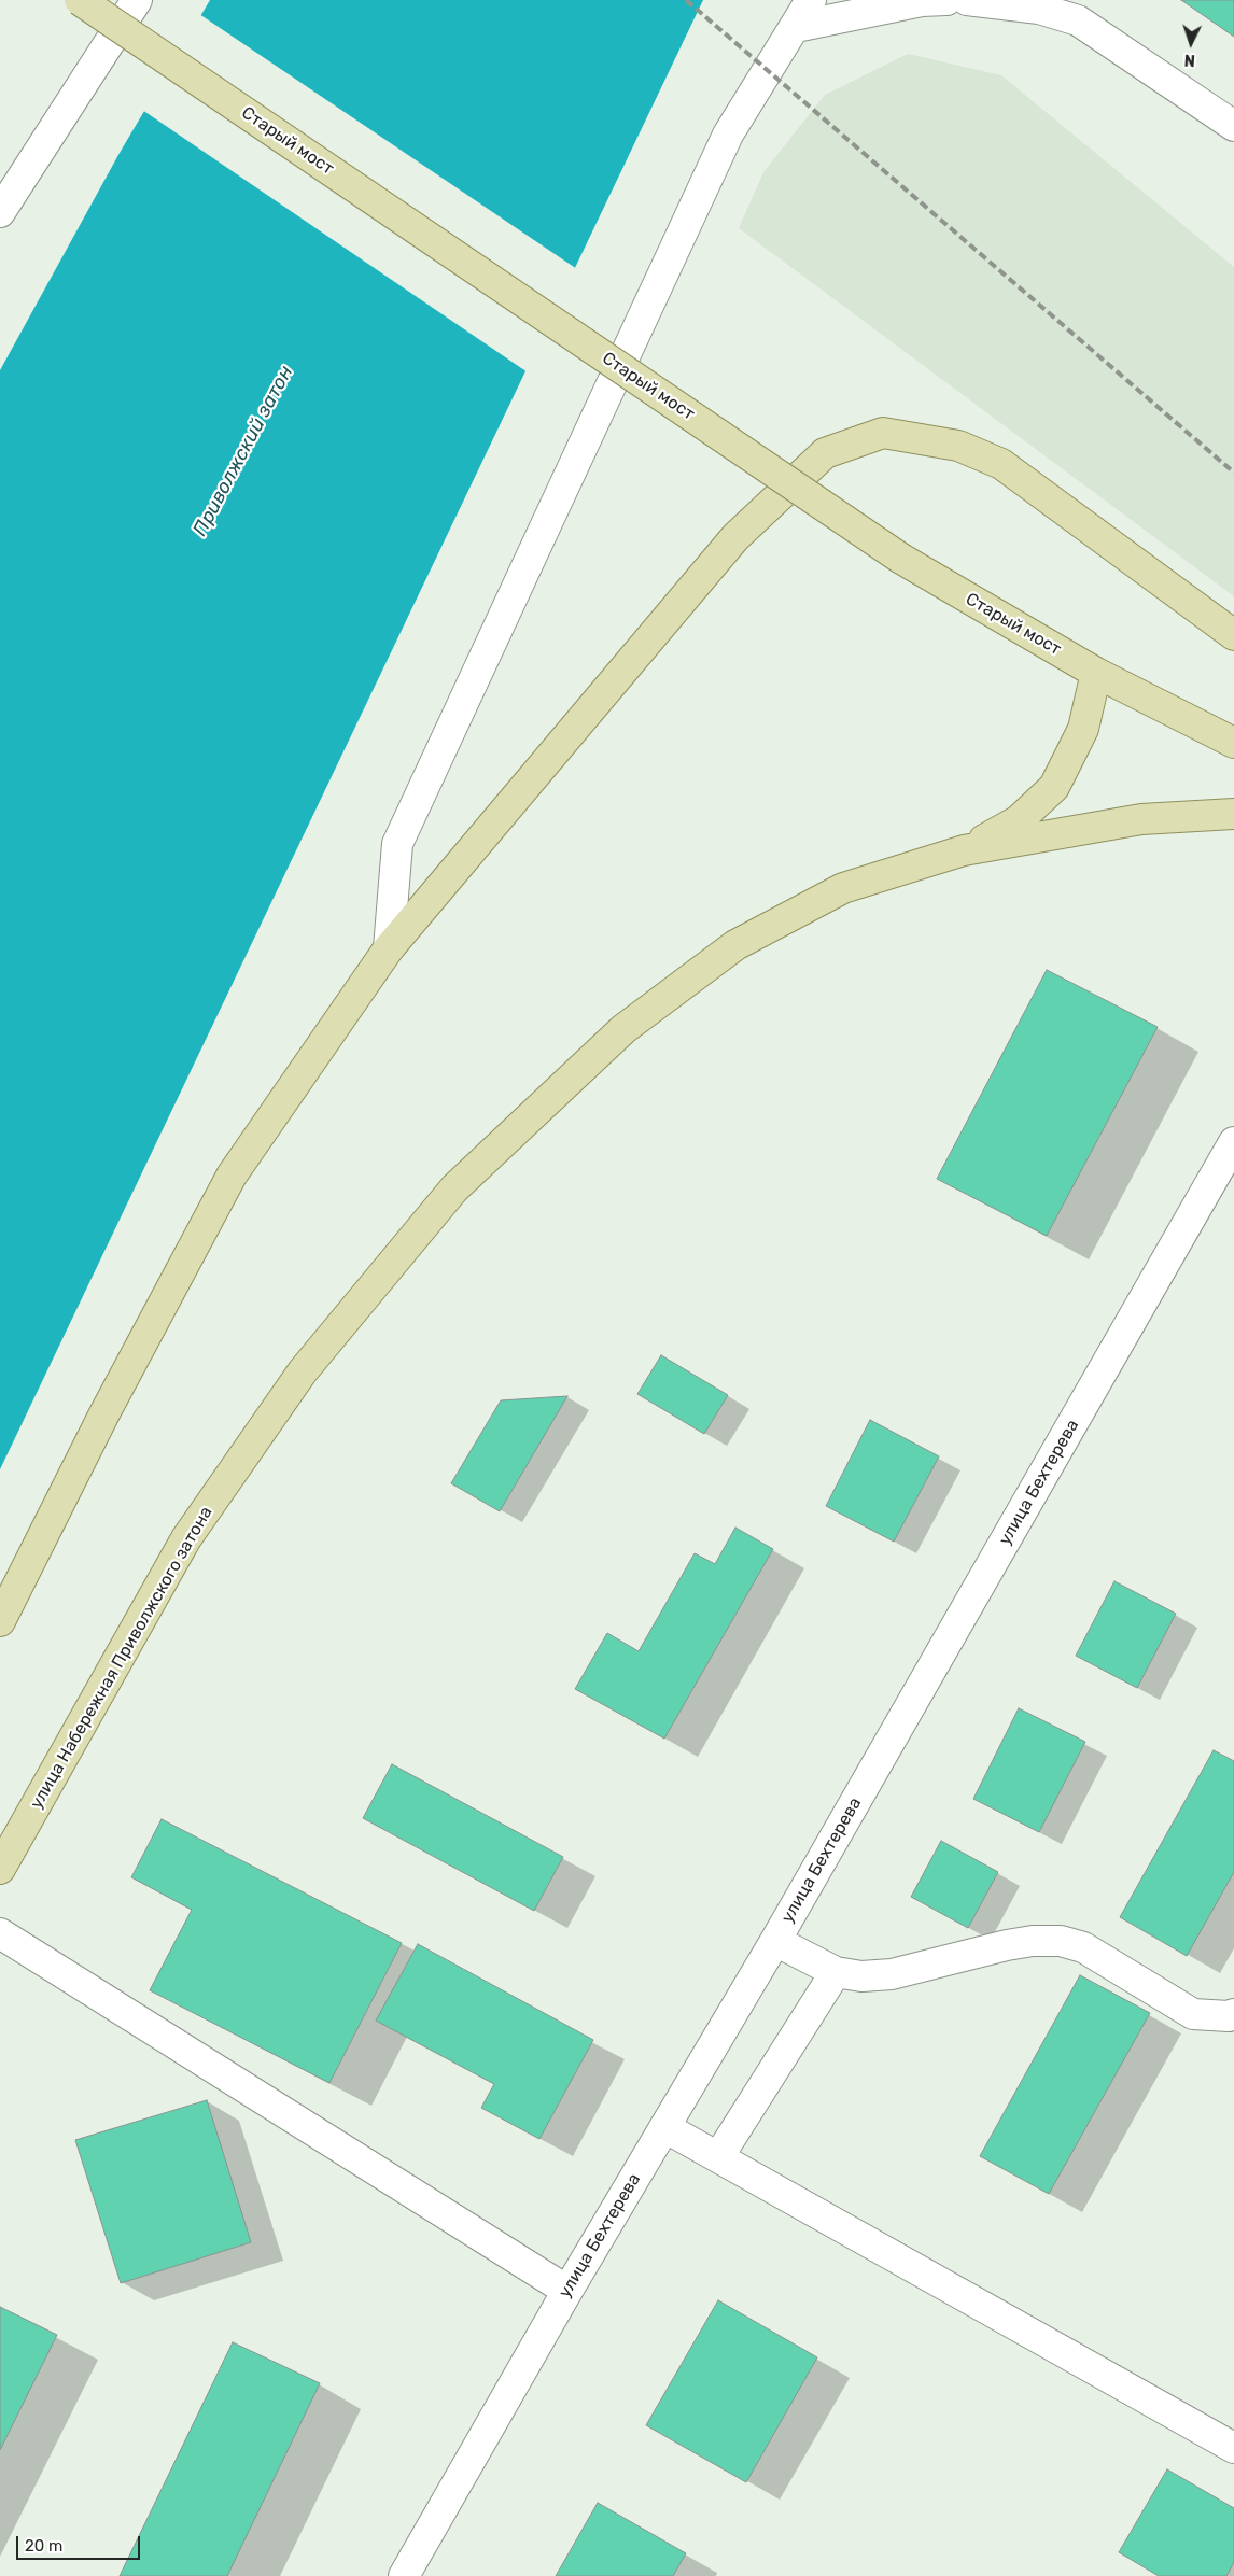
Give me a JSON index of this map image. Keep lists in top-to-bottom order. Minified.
{"streets":{"main road":["Старый мост","улица Набережная Приволжского затона"],"street":["улица Бехтерева"]},"water":["Приволжский затон"],"scale_bar":"20 m","north":"bottom"}
